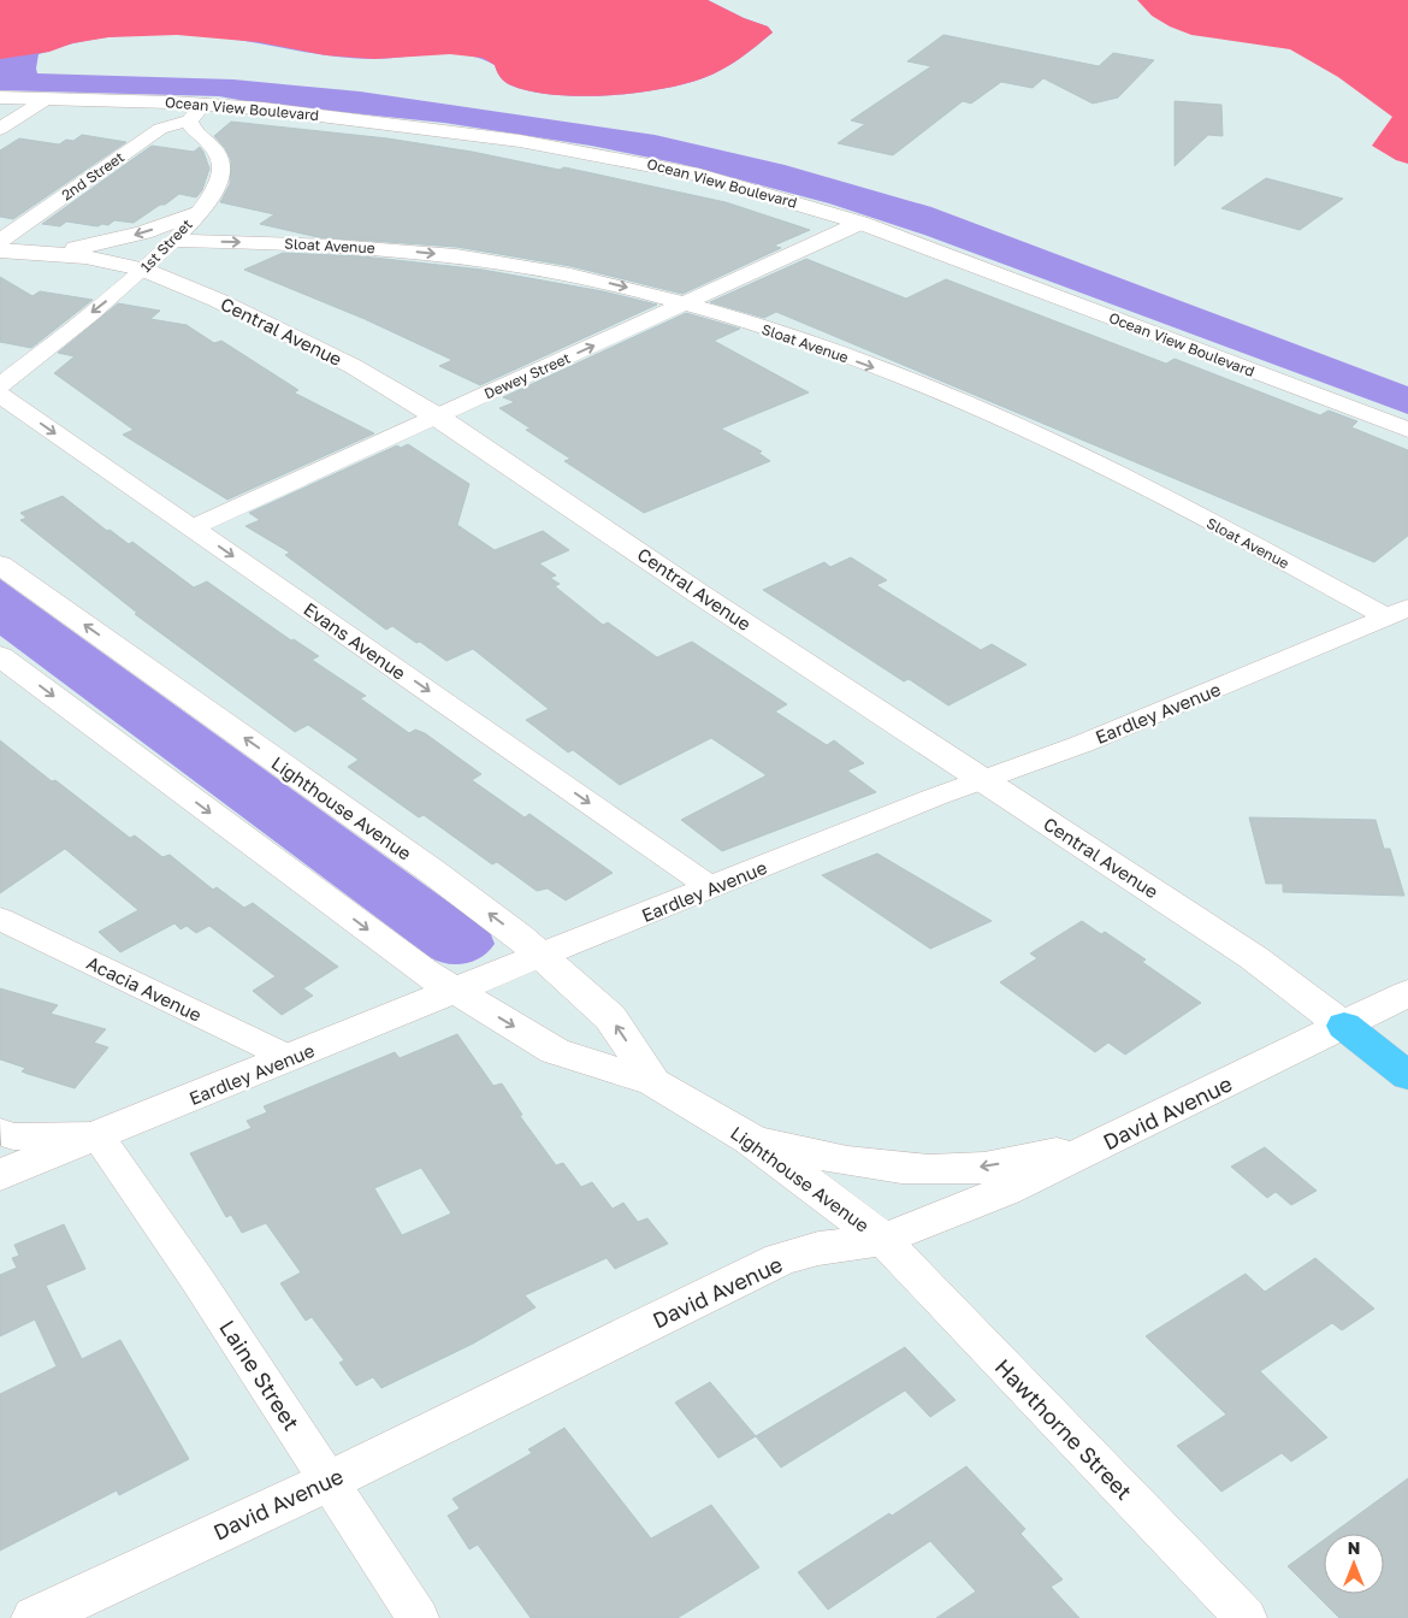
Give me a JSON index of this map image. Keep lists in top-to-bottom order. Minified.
{"streets":{"main road":["Ocean View Boulevard","Central Avenue","Eardley Avenue","Lighthouse Avenue","David Avenue"],"street":["2nd Street","1st Street","Sloat Avenue","Dewey Street","Evans Avenue","Acacia Avenue","Laine Street","Hawthorne Street"]},"crossings":[["Ocean View Boulevard","Dewey Street"],["2nd Street","1st Street"],["1st Street","Sloat Avenue"],["1st Street","Central Avenue"],["Sloat Avenue","Dewey Street"],["Sloat Avenue","Eardley Avenue"],["Central Avenue","Dewey Street"],["Central Avenue","Eardley Avenue"],["Central Avenue","David Avenue"],["Dewey Street","Evans Avenue"],["Evans Avenue","Eardley Avenue"],["Eardley Avenue","Lighthouse Avenue"],["Eardley Avenue","Acacia Avenue"],["Eardley Avenue","Laine Street"],["Lighthouse Avenue","David Avenue"],["Lighthouse Avenue","Hawthorne Street"],["David Avenue","Laine Street"],["David Avenue","Hawthorne Street"]],"one_way":["1st Street","Sloat Avenue","Dewey Street","Evans Avenue"],"north":"top"}
